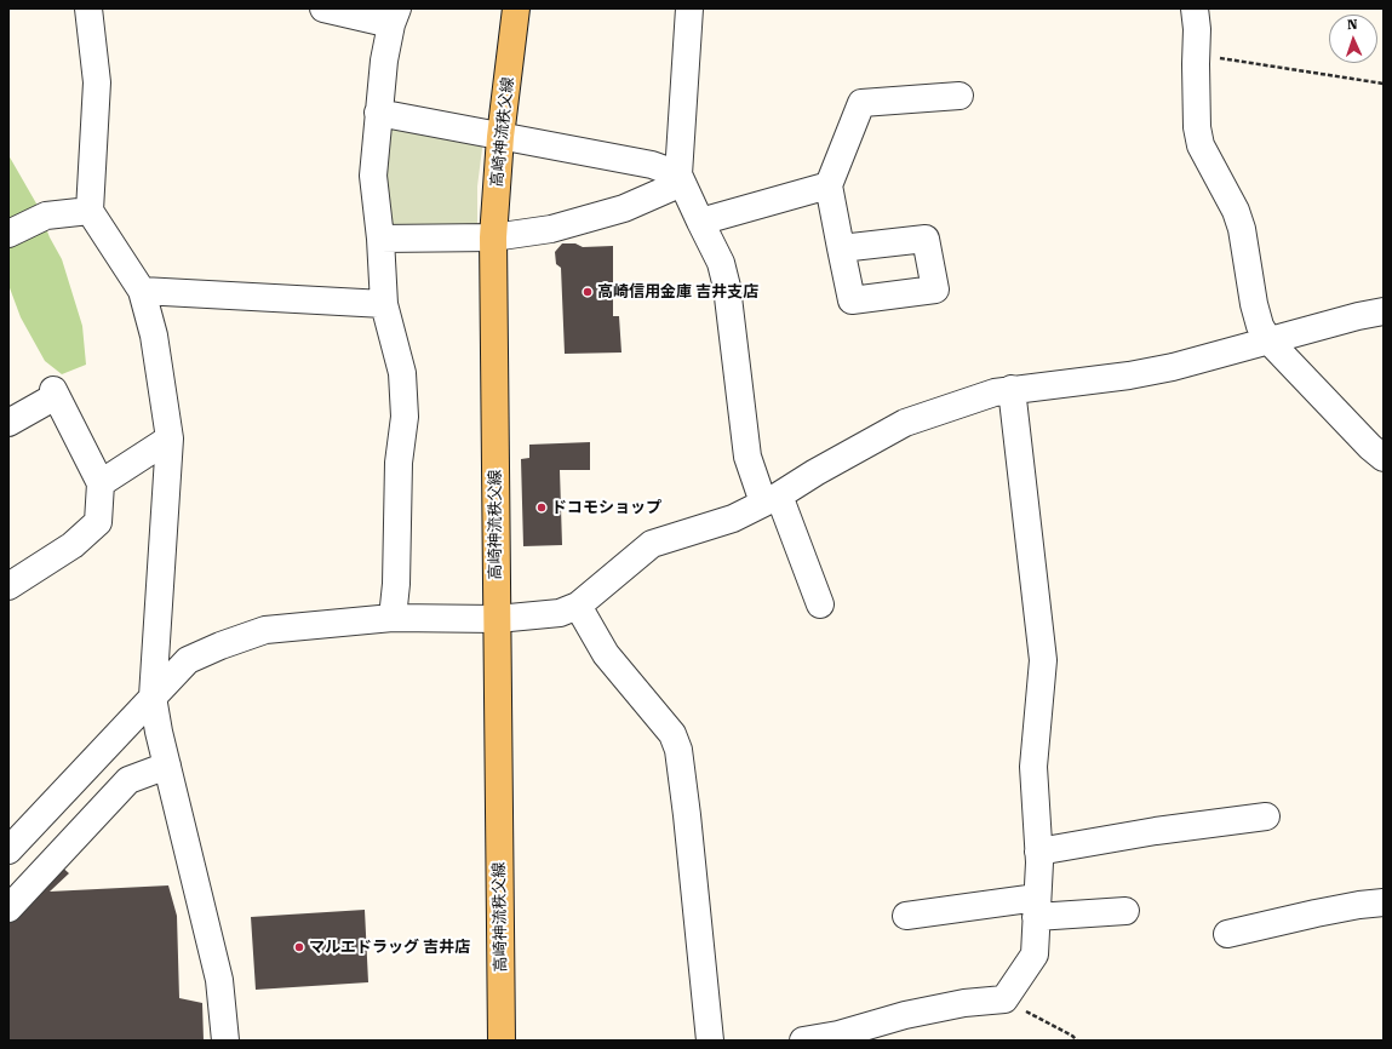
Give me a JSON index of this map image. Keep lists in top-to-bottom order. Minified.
{"streets":{"main road":["高崎神流秩父線"]},"places":["高崎信用金庫 吉井支店","ドコモショップ","マルエドラッグ 吉井店"],"north":"top"}
